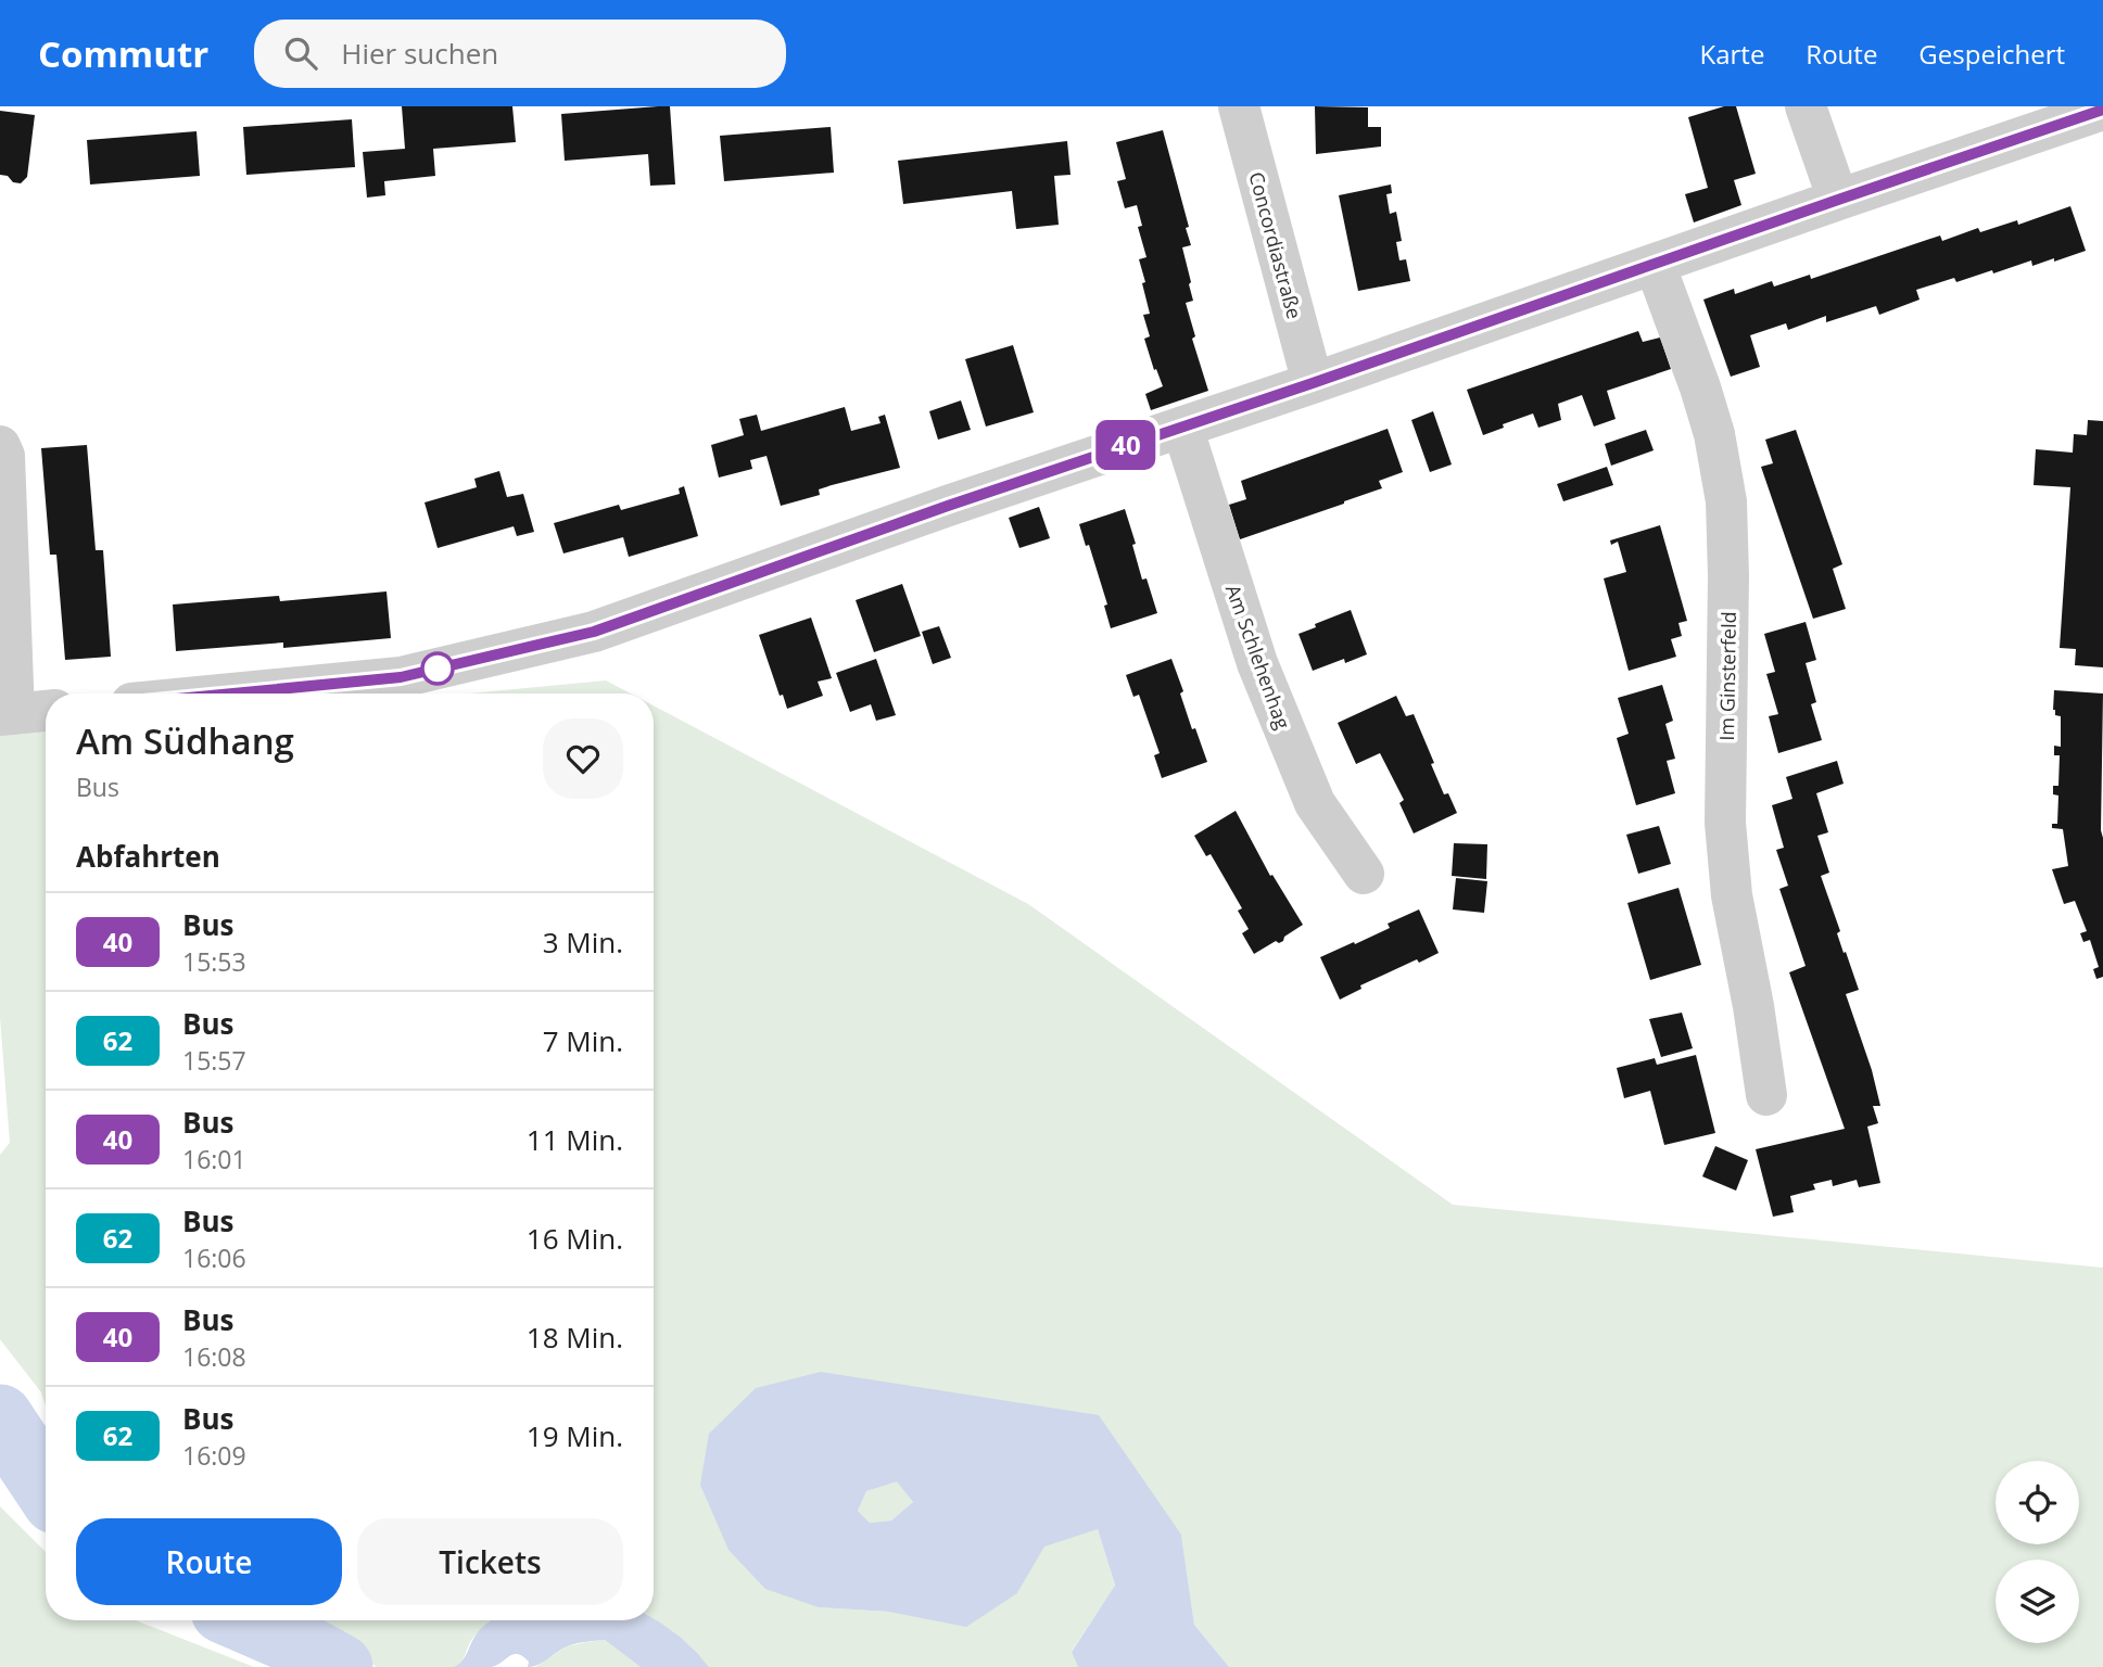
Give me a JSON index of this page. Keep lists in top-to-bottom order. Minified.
{"streets":{"street":["Concordiastraße","Am Schlehenhag","Im Ginsterfeld"]},"lines":["bus line 40"],"page":{"header":"Commutr","search":"Hier suchen","nav":["Karte","Route","Gespeichert"],"on_map":"40","heading":[["Am Südhang","Bus"],"Abfahrten"],"list":[{"mark":"40","name":"Bus","note":"15:53","value":"3 Min."},{"mark":"62","name":"Bus","note":"15:57","value":"7 Min."},{"mark":"40","name":"Bus","note":"16:01","value":"11 Min."},{"mark":"62","name":"Bus","note":"16:06","value":"16 Min."},{"mark":"40","name":"Bus","note":"16:08","value":"18 Min."},{"mark":"62","name":"Bus","note":"16:09","value":"19 Min."}],"buttons":["Route","Tickets"]}}
